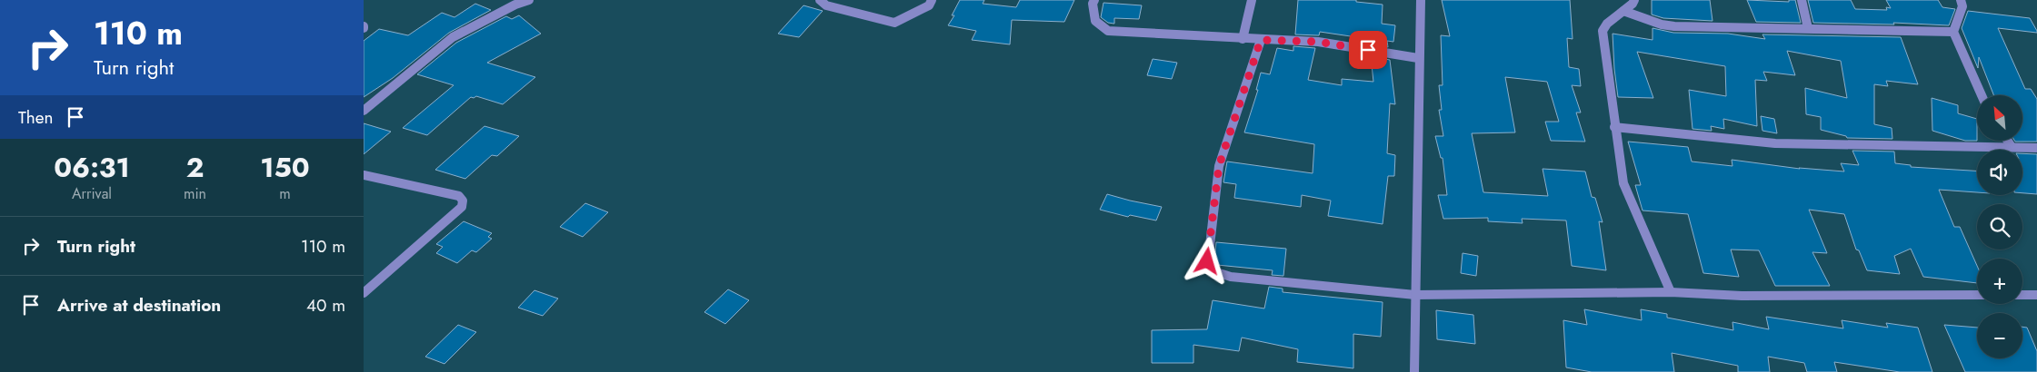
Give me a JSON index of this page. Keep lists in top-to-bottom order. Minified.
{"north":"top left","page":{"turn":["110 m","Turn right"],"then":"Then","map_buttons":["+","−"],"eta":["06:31","Arrival","2","min","150","m"],"list":[{"name":"Turn right","value":"110 m"},{"name":"Arrive at destination","value":"40 m"}]}}
